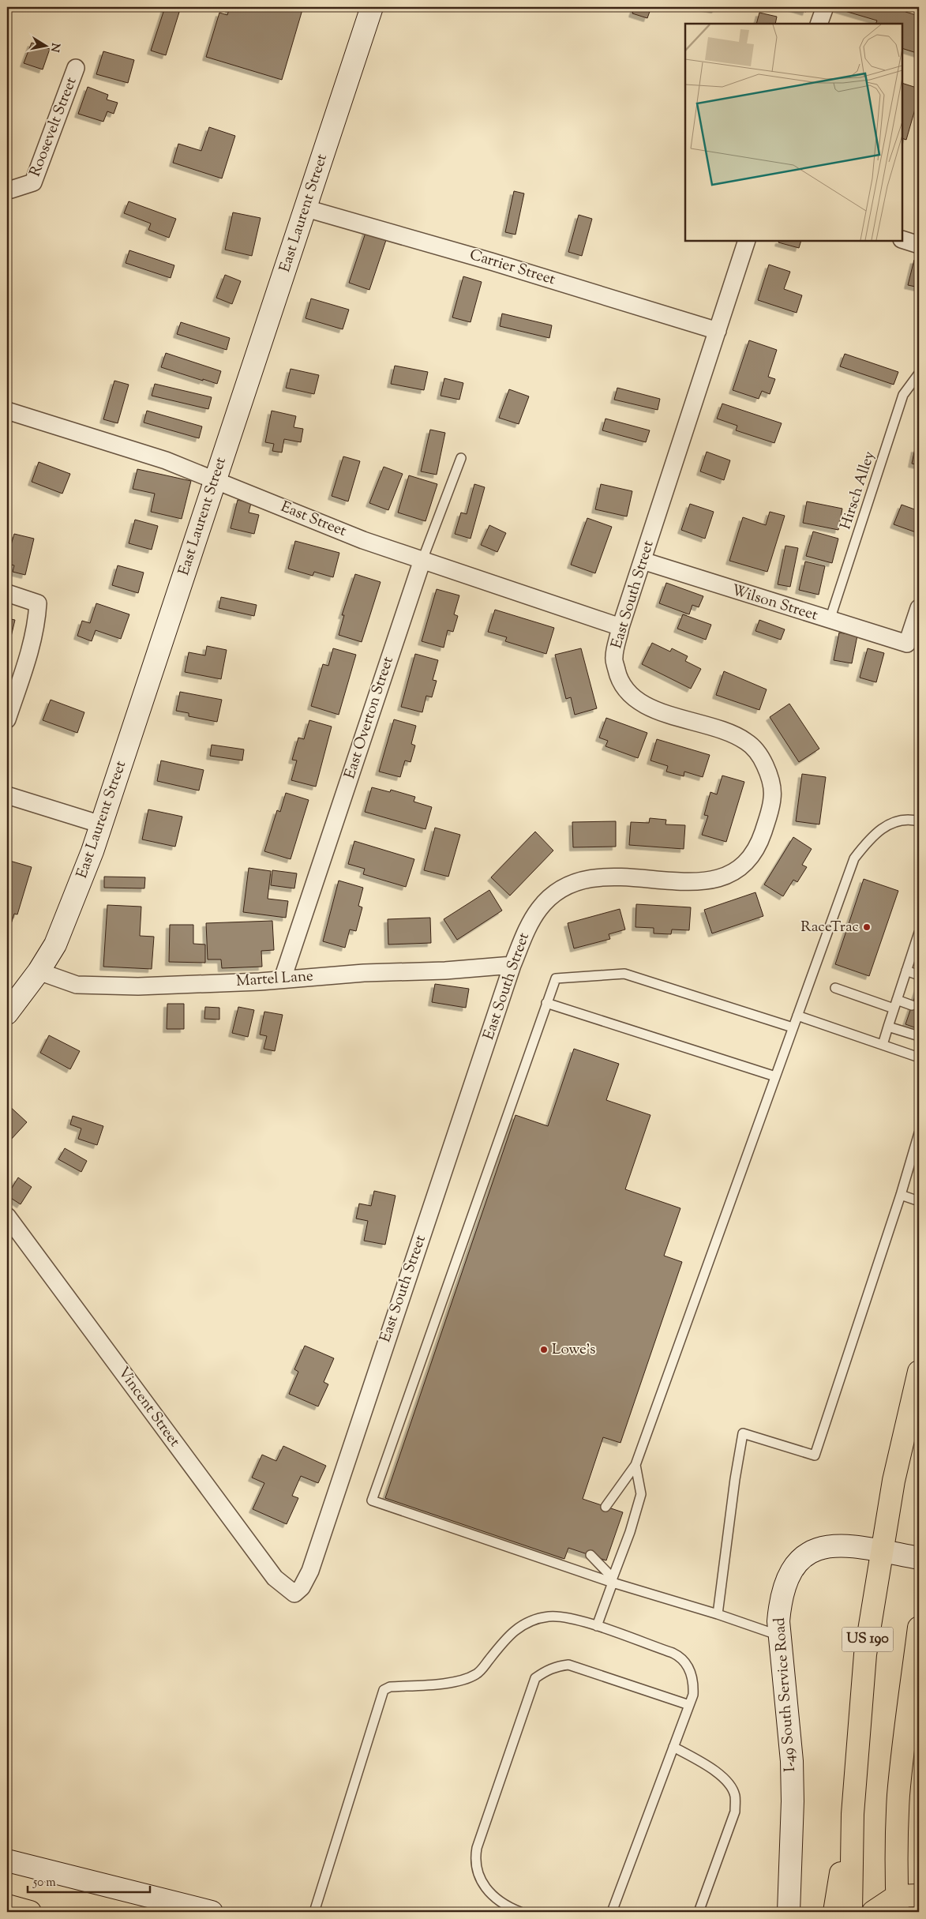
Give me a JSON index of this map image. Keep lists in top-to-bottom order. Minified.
{"streets":{"highway":["US 190"],"street":["Roosevelt Street","East Laurent Street","Carrier Street","East Street","East South Street","Wilson Street","East Overton Street","Martel Lane","Vincent Street","I-49 South Service Road"],"lane":["Hirsch Alley"]},"crossings":[["East Laurent Street","Carrier Street"],["East Laurent Street","East Street"],["East Laurent Street","Martel Lane"],["Carrier Street","East South Street"],["Hirsch Alley","Wilson Street"],["East Street","East South Street"],["East Street","East Overton Street"],["East South Street","Wilson Street"],["East South Street","Martel Lane"],["East South Street","Vincent Street"],["East Overton Street","Martel Lane"],["US 190","I-49 South Service Road"]],"places":["RaceTrac","Lowe's"],"scale_bar":"50 m","north":"right"}
